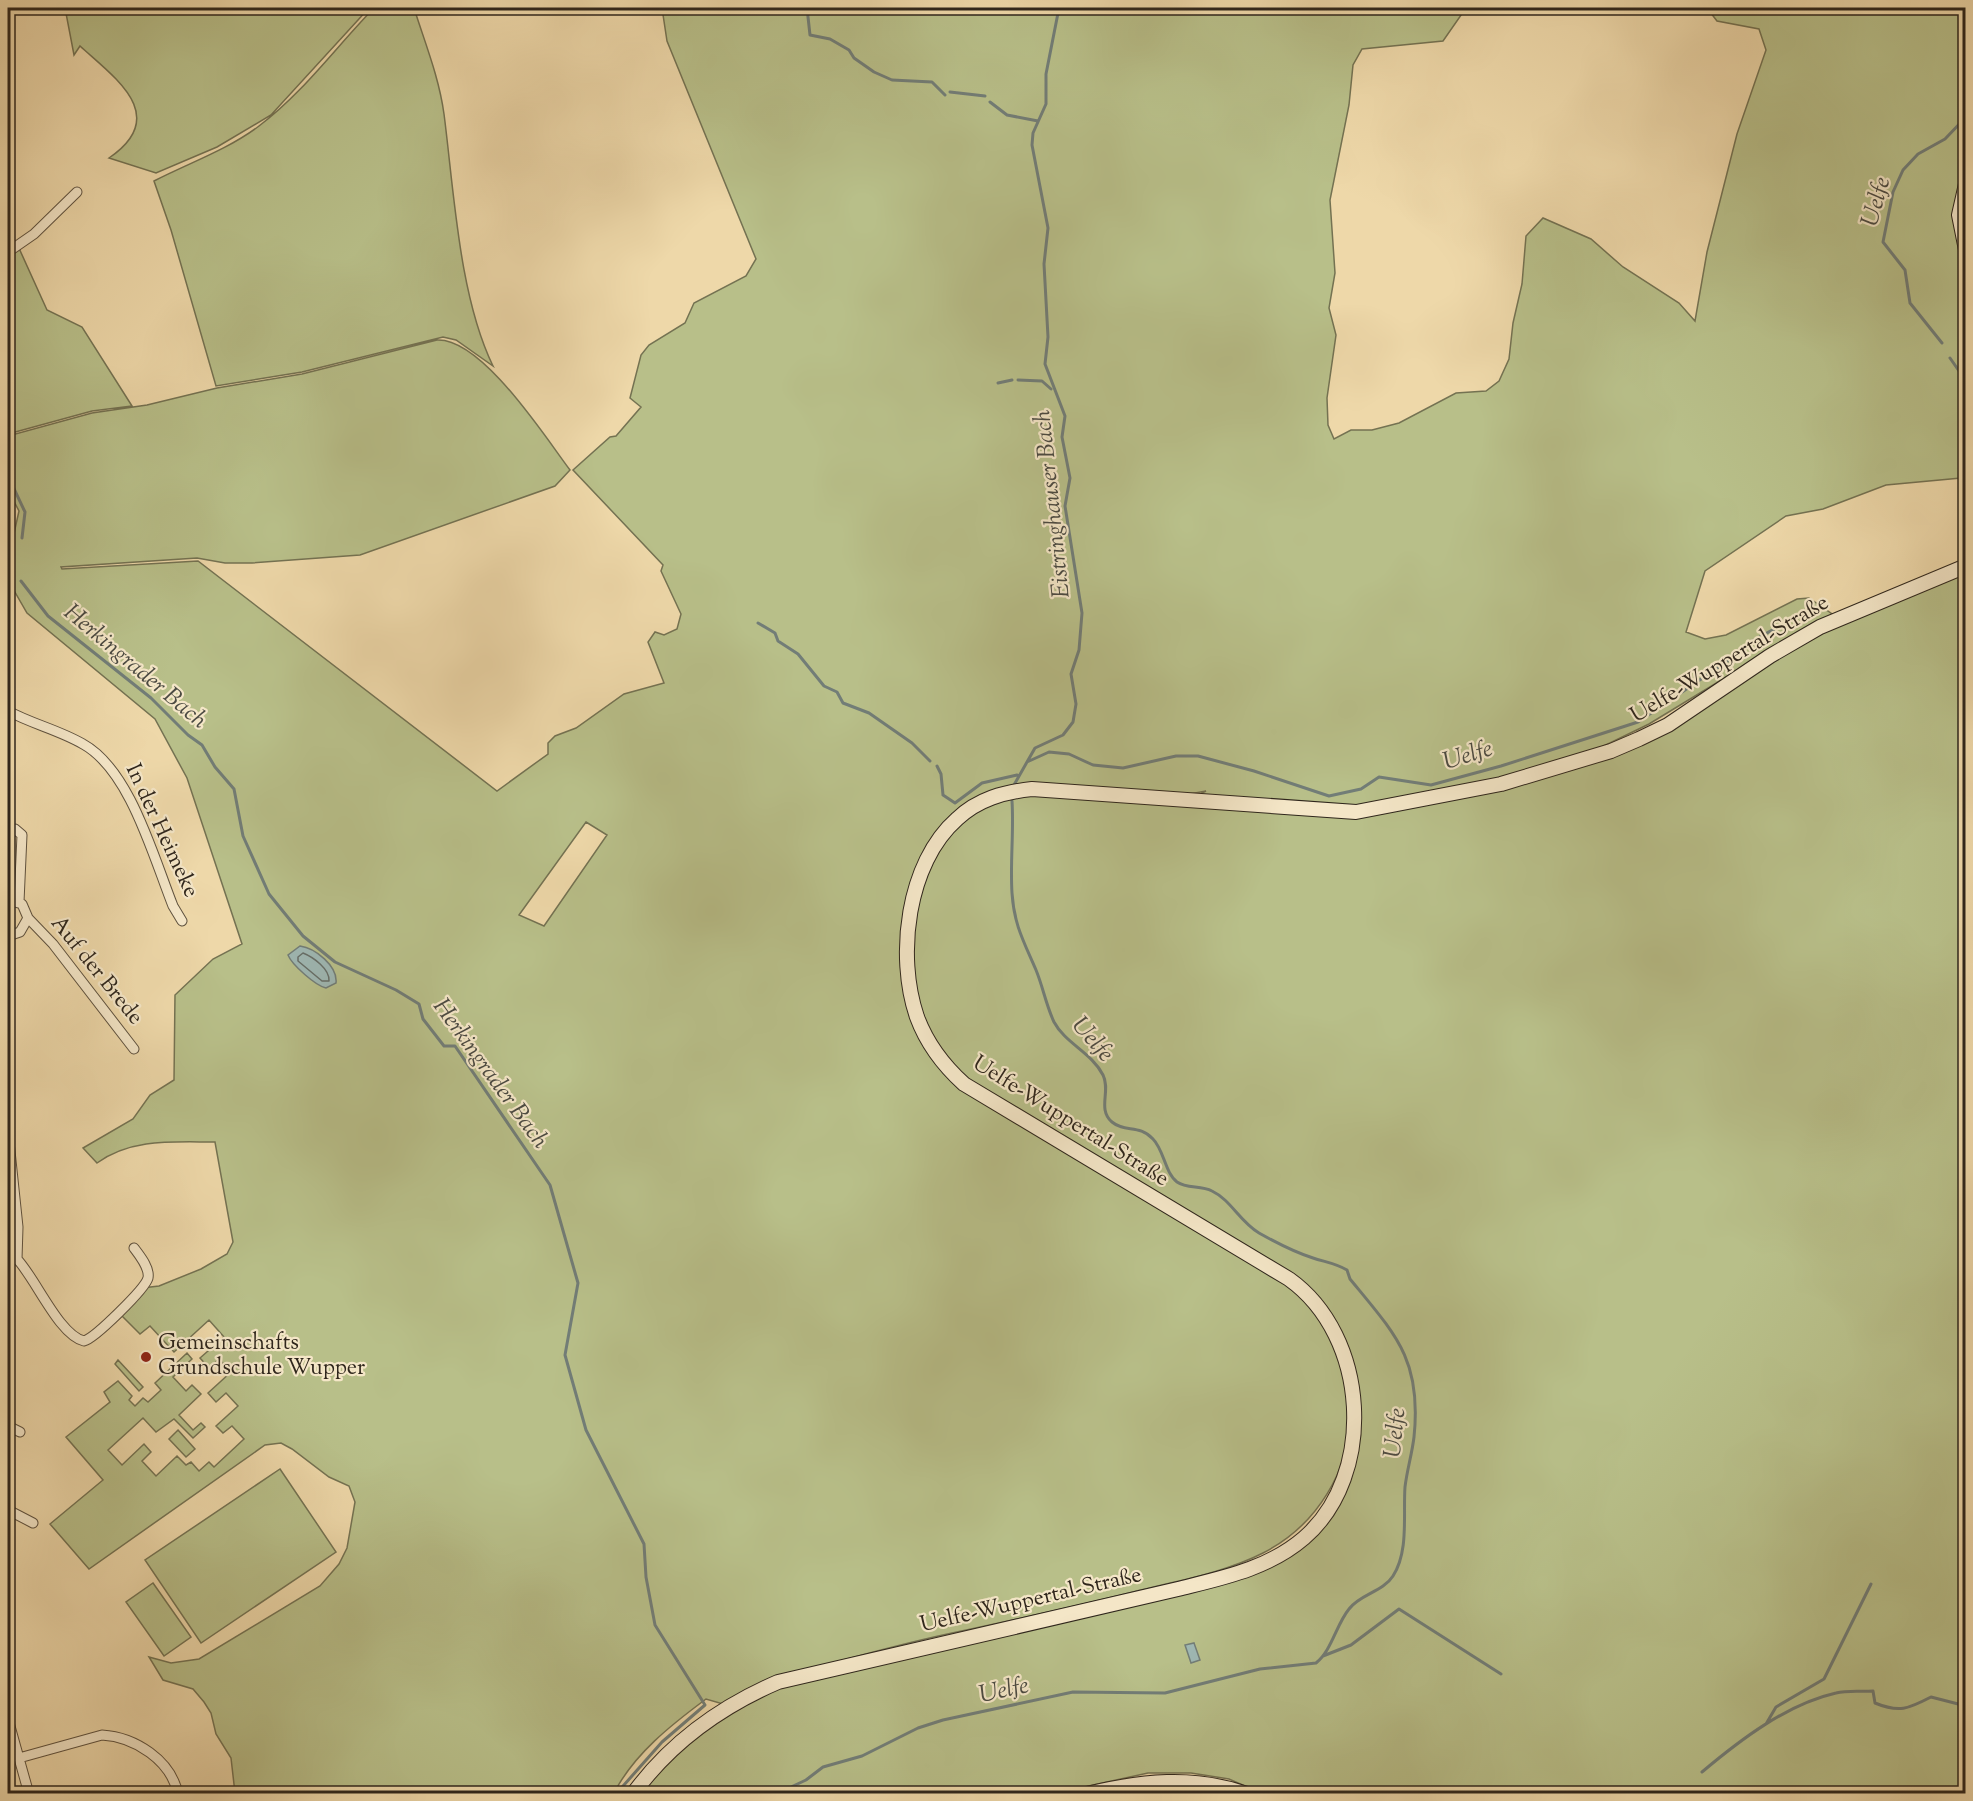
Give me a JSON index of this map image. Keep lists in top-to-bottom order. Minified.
{"streets":{"main road":["Uelfe-Wuppertal-Straße"],"street":["In der Heimeke","Auf der Brede"]},"water":["Uelfe","Eistringhauser Bach","Herkingrader Bach"],"places":["Gemeinschafts Grundschule Wupper"]}
